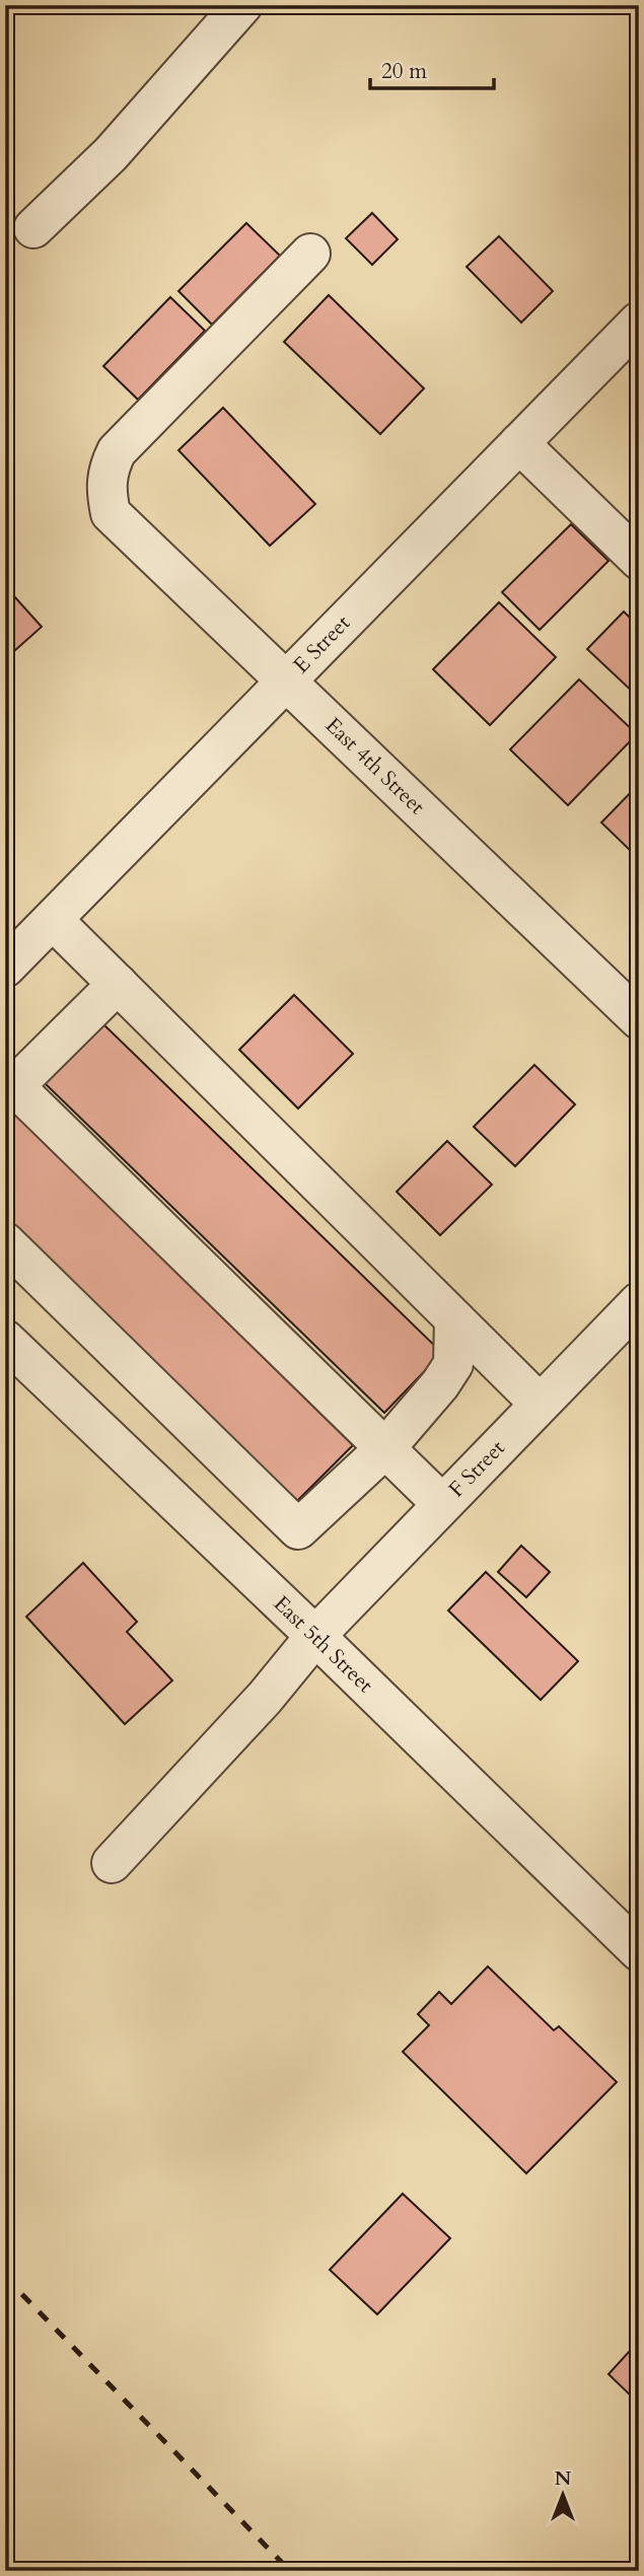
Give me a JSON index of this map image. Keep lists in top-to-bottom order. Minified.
{"streets":{"street":["E Street","East 4th Street","F Street","East 5th Street"]},"crossings":[["E Street","East 4th Street"],["F Street","East 5th Street"]],"scale_bar":"20 m","north":"top"}
